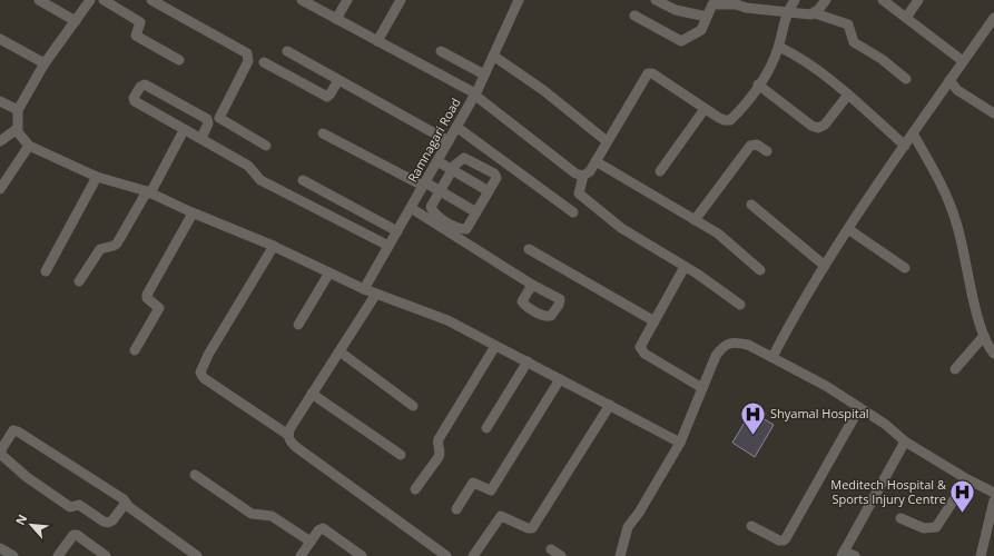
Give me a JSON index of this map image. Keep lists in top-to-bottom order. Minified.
{"streets":{"street":["Ramnagari Road"]},"places":{"hospital":["Shyamal Hospital","Meditech Hospital & Sports Injury Centre"]},"north":"top left"}
